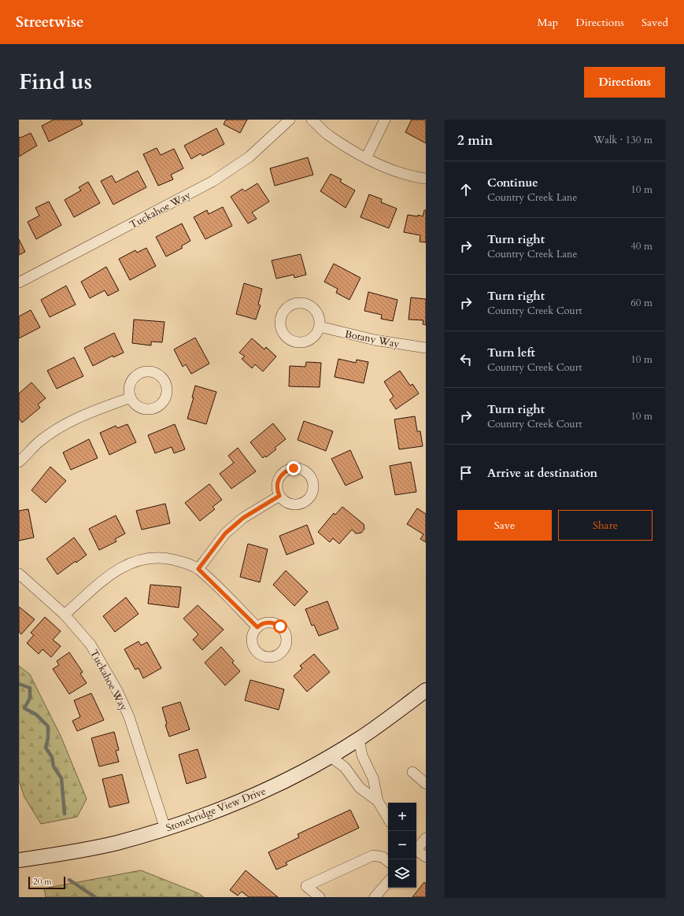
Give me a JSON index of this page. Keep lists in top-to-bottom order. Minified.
{"streets":{"street":["Tuckahoe Way","Botany Way","Stonebridge View Drive"]},"crossings":[["Tuckahoe Way","Stonebridge View Drive"]],"scale_bar":"20 m","page":{"header":"Streetwise","nav":["Map","Directions","Saved"],"title":"Find us","buttons":["Directions",["Save","Share"]],"heading":["2 min","Walk · 130 m"],"list":[["Continue","Country Creek Lane","10 m"],["Turn right","Country Creek Lane","40 m"],["Turn right","Country Creek Court","60 m"],["Turn left","Country Creek Court","10 m"],["Turn right","Country Creek Court","10 m"],"Arrive at destination"],"map_buttons":["+","−"],"scale":"20 m"}}
